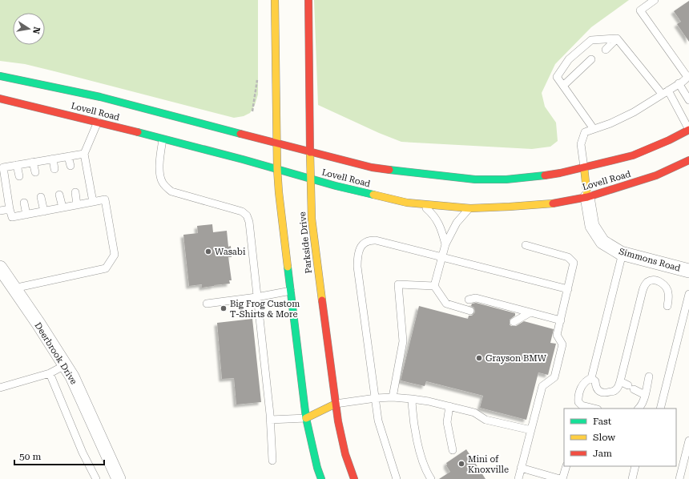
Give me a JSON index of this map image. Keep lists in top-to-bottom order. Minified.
{"streets":{"main road":["Lovell Road","Parkside Drive"],"street":["Simmons Road","Deerbrook Drive"]},"crossings":[["Lovell Road","Parkside Drive"],["Lovell Road","Simmons Road"]],"places":["Wasabi","Big Frog Custom T-Shirts & More","Grayson BMW","Mini of Knoxville"],"legend":["Fast","Slow","Jam"],"scale_bar":"50 m","north":"right"}
